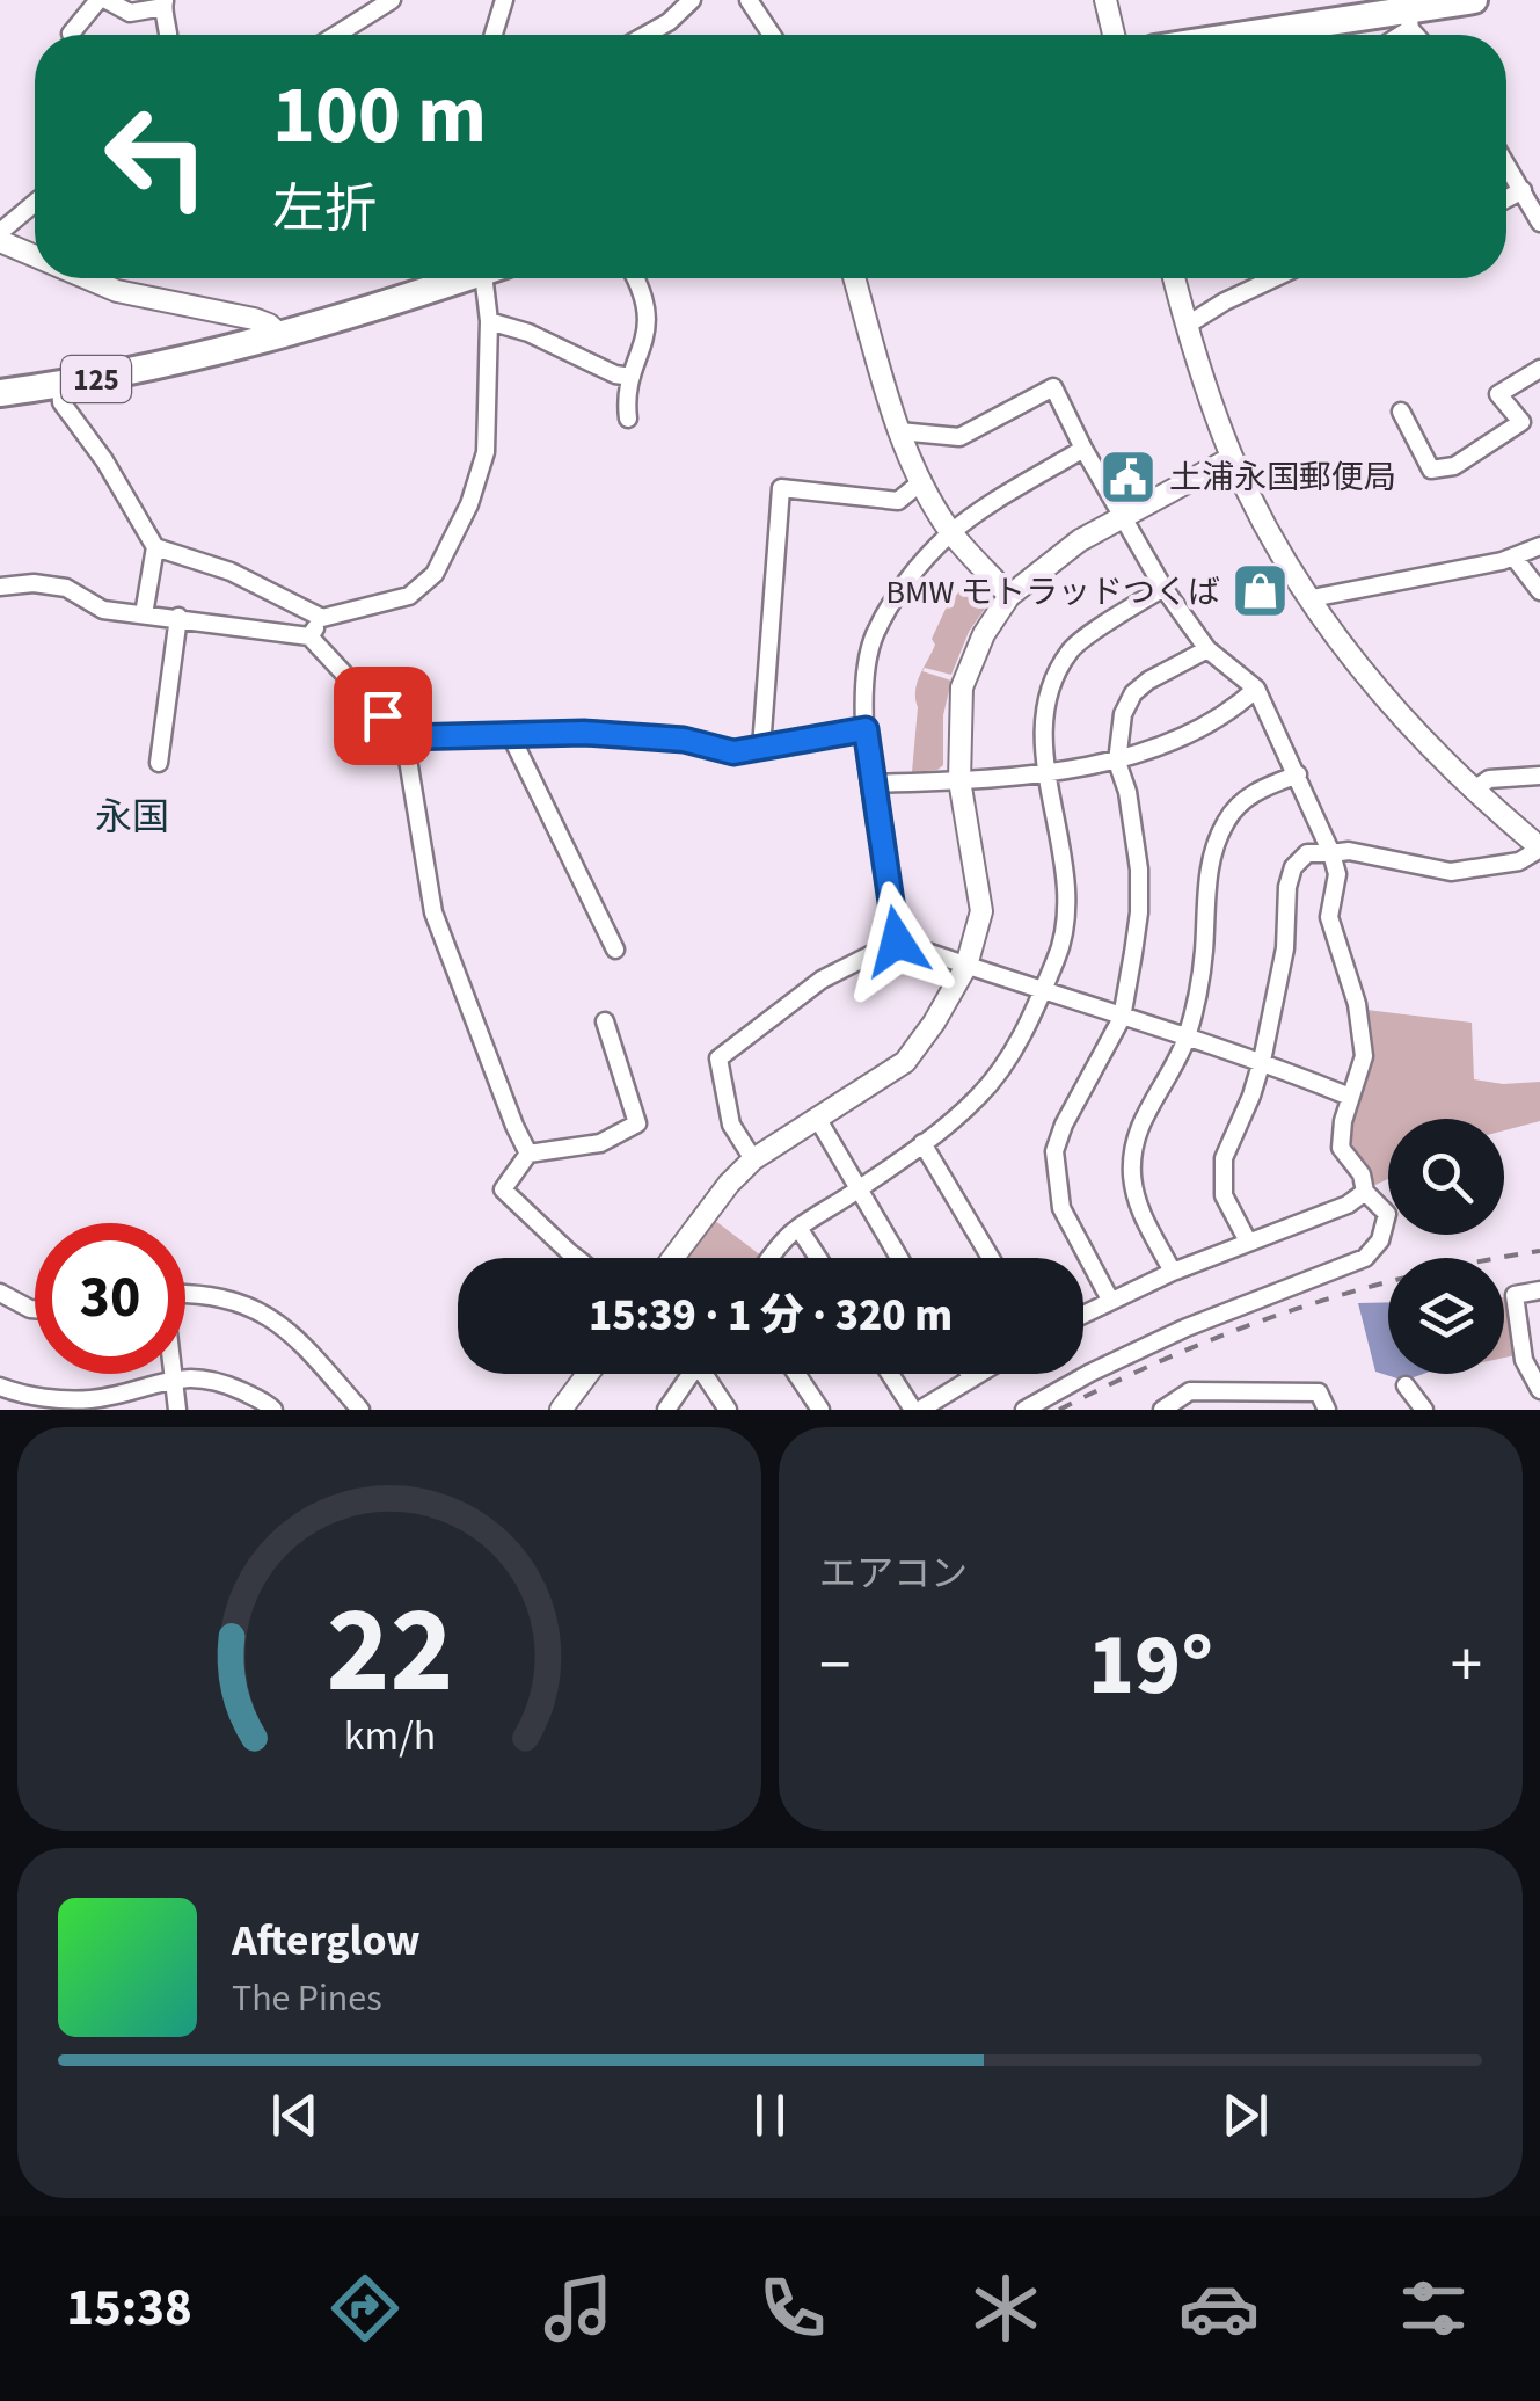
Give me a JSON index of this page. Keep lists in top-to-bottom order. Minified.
{"streets":{"highway":["125"]},"districts":["永国"],"places":{"public building":["土浦永国郵便局"],"shop":["BMW モトラッドつくば"]},"page":{"turn":["100 m","左折"],"limit":"30","trip":"15:39 · 1 分 · 320 m","tile":"エアコン","heat":["−","19°","+"],"song":["Afterglow","The Pines"],"tabs":"15:38","gauge":["22","km/h"]}}
